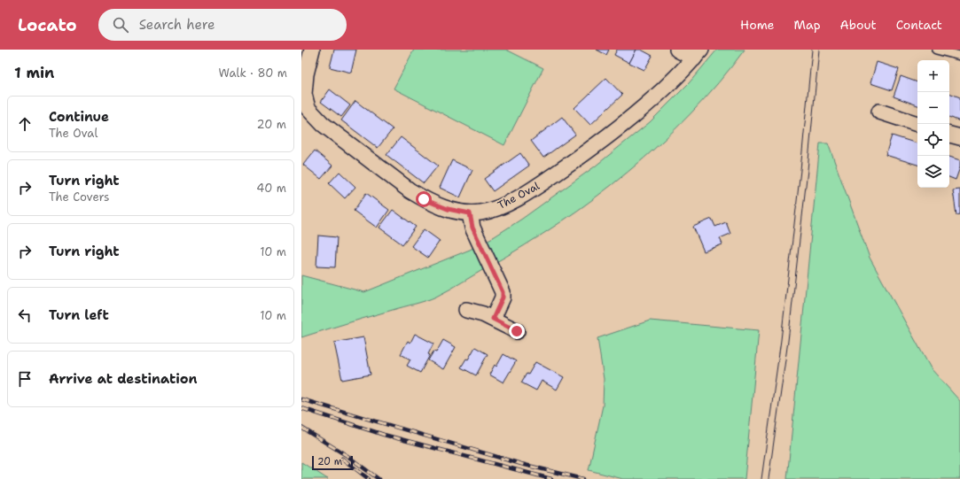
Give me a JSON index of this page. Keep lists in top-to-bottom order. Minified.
{"streets":{"street":["The Oval"]},"scale_bar":"20 m","page":{"header":"Locato","search":"Search here","nav":["Home","Map","About","Contact"],"heading":["1 min","Walk · 80 m"],"map_buttons":["+","−"],"list":[["Continue","The Oval","20 m"],["Turn right","The Covers","40 m"],["Turn right","10 m"],["Turn left","10 m"],"Arrive at destination"],"scale":"20 m"}}
